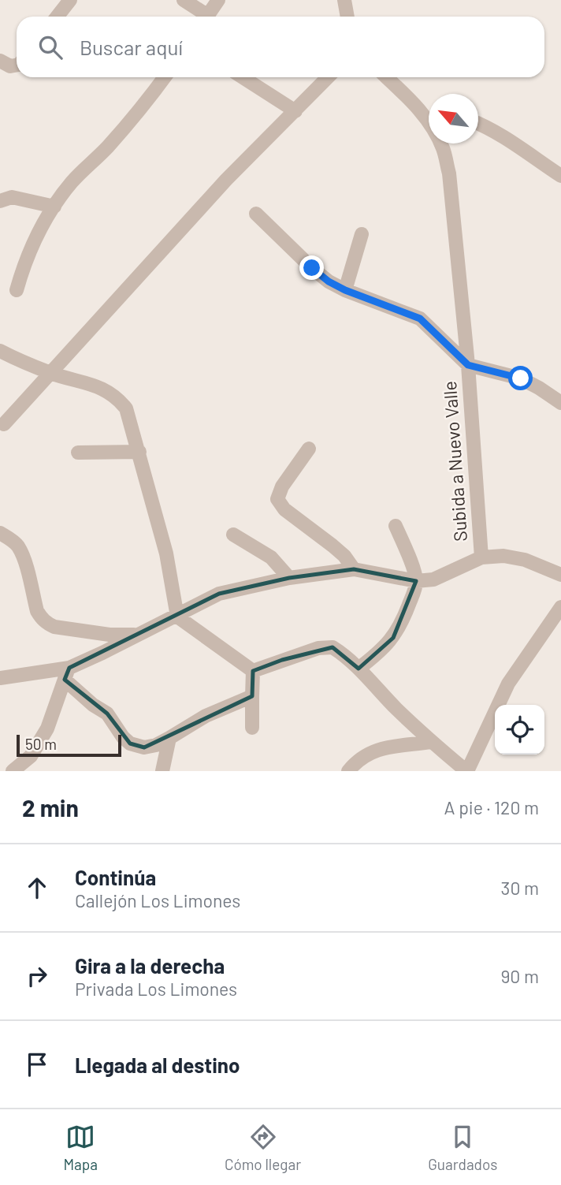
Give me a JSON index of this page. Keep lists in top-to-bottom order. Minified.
{"streets":{"street":["Subida a Nuevo Valle"]},"scale_bar":"50 m","north":"top left","page":{"search":"Buscar aquí","scale":"50 m","heading":["2 min","A pie · 120 m"],"list":[["Continúa","Callejón Los Limones","30 m"],["Gira a la derecha","Privada Los Limones","90 m"],"Llegada al destino"],"nav":["Mapa","Cómo llegar","Guardados"]}}
